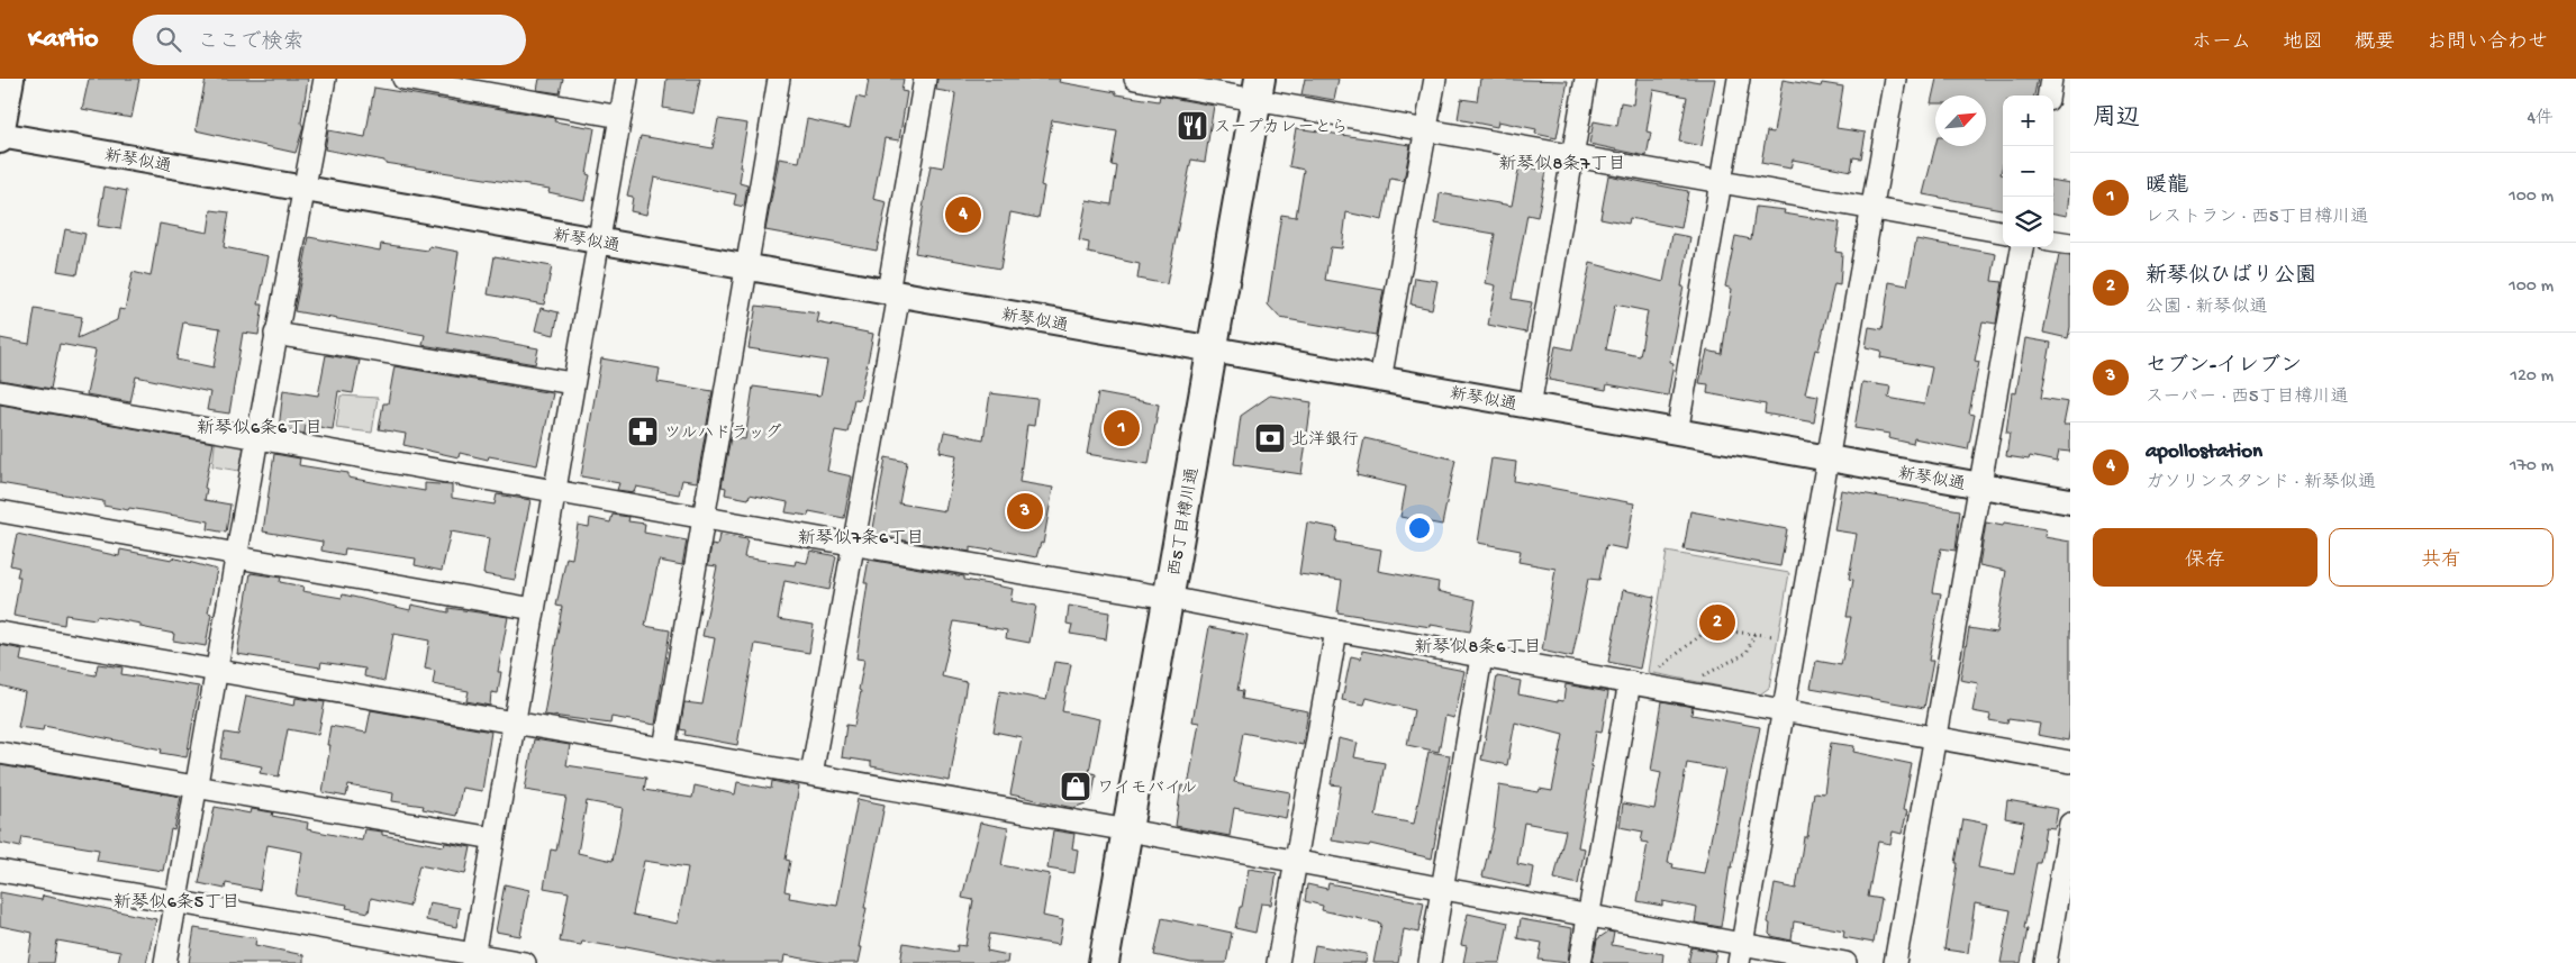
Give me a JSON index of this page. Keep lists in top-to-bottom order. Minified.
{"streets":{"main road":["西5丁目樽川通"],"street":["新琴似通"]},"crossings":[["新琴似通","西5丁目樽川通"]],"districts":["新琴似8条7丁目","新琴似6条6丁目","新琴似7条6丁目","新琴似8条6丁目","新琴似6条5丁目"],"places":{"restaurant":["スープカレーとら"],"pharmacy":["ツルハドラッグ"],"bank":["北洋銀行"],"shop":["ワイモバイル"]},"north":"top right","page":{"header":"Kartio","search":"ここで検索","nav":["ホーム","地図","概要","お問い合わせ"],"heading":["周辺","4件"],"map_buttons":["+","−"],"list":[{"mark":"1","name":"暖龍","note":"レストラン · 西5丁目樽川通","value":"100 m"},{"mark":"2","name":"新琴似ひばり公園","note":"公園 · 新琴似通","value":"100 m"},{"mark":"3","name":"セブン-イレブン","note":"スーパー · 西5丁目樽川通","value":"120 m"},{"mark":"4","name":"apollostation","note":"ガソリンスタンド · 新琴似通","value":"170 m"}],"pins":["4","1","3","2"],"buttons":["保存","共有"]}}
